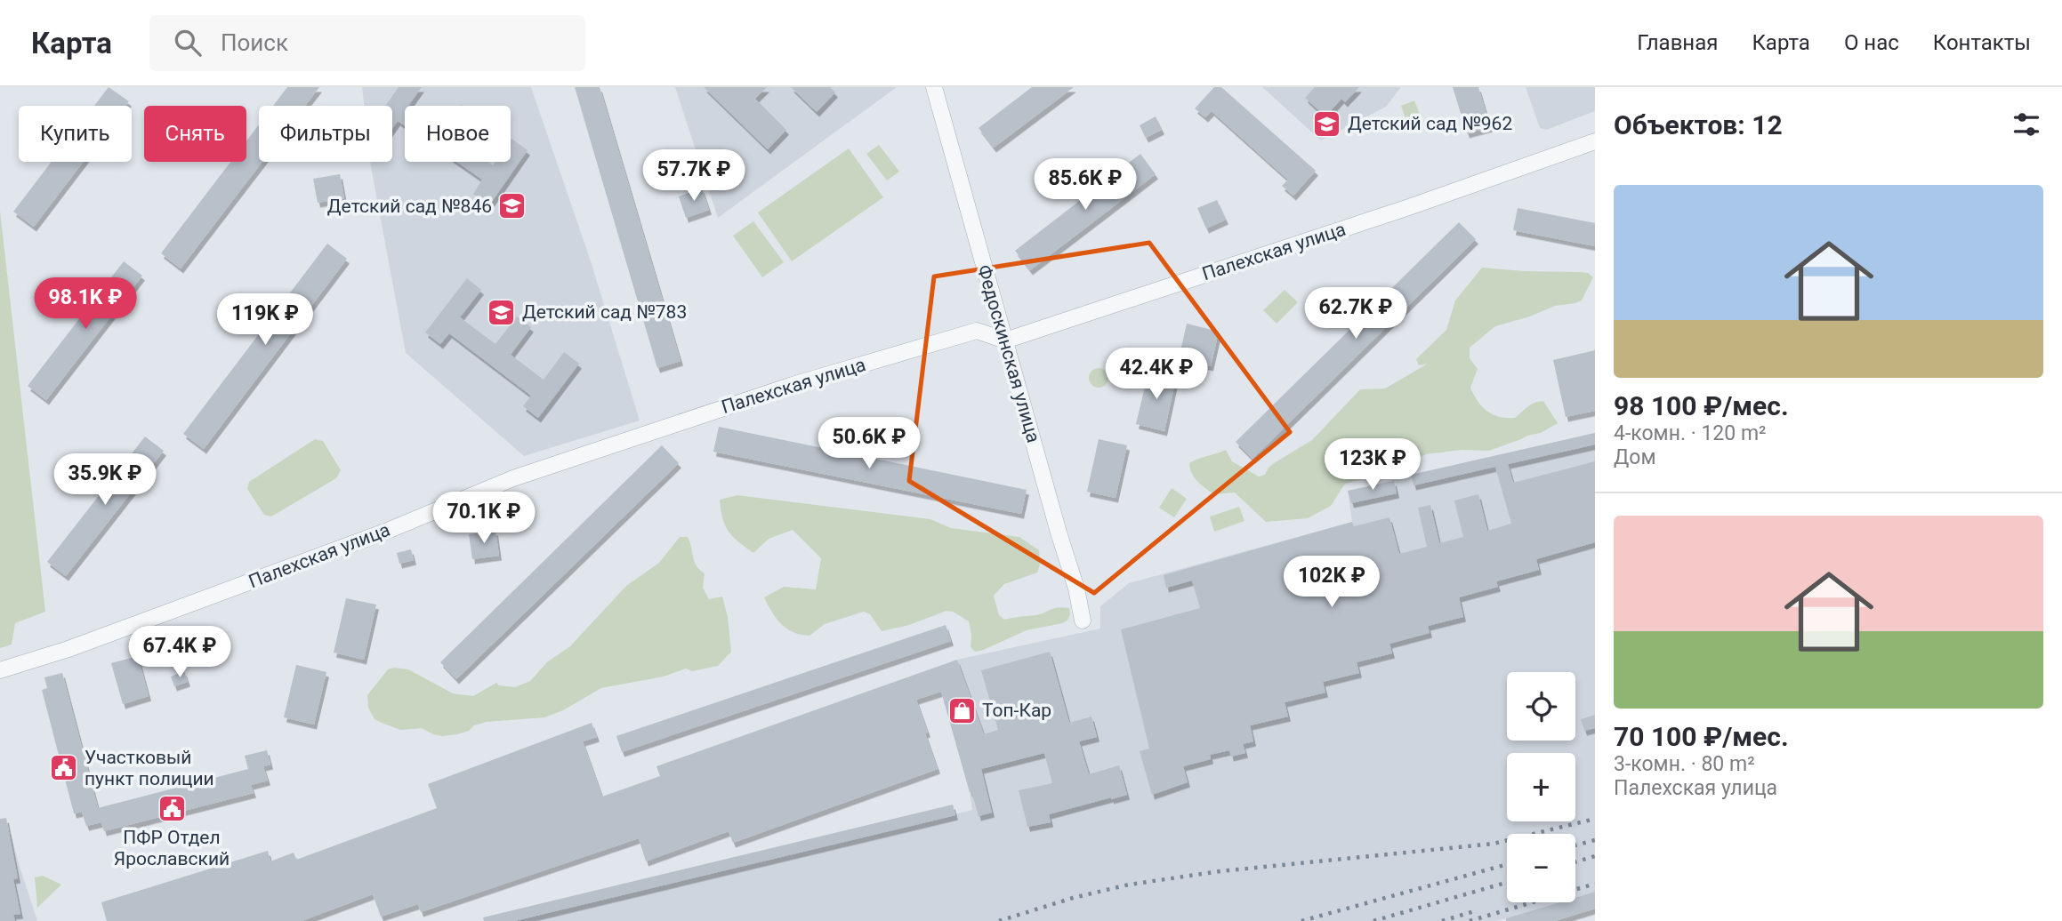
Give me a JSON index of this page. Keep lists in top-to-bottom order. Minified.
{"streets":{"street":["Палехская улица","Федоскинская улица"]},"crossings":[["Палехская улица","Федоскинская улица"]],"places":{"school or university":["Детский сад №962","Детский сад №846","Детский сад №783"],"shop":["Топ-Кар"],"public building":["Участковый пункт полиции","ПФР Отдел Ярославский"]},"page":{"header":"Карта","search":"Поиск","nav":["Главная","Карта","О нас","Контакты"],"heading":"Объектов: 12","chip":["Купить","Снять","Фильтры","Новое"],"price":["57.7K ₽","85.6K ₽","98.1K ₽","62.7K ₽","119K ₽","42.4K ₽","50.6K ₽","123K ₽","35.9K ₽","70.1K ₽","102K ₽","67.4K ₽"],"list":[{"name":"98 100 ₽/мес.","note":"4-комн. · 120 m² · Дом"},{"name":"70 100 ₽/мес.","note":"3-комн. · 80 m² · Палехская улица"}],"map_buttons":["+","−"]}}
